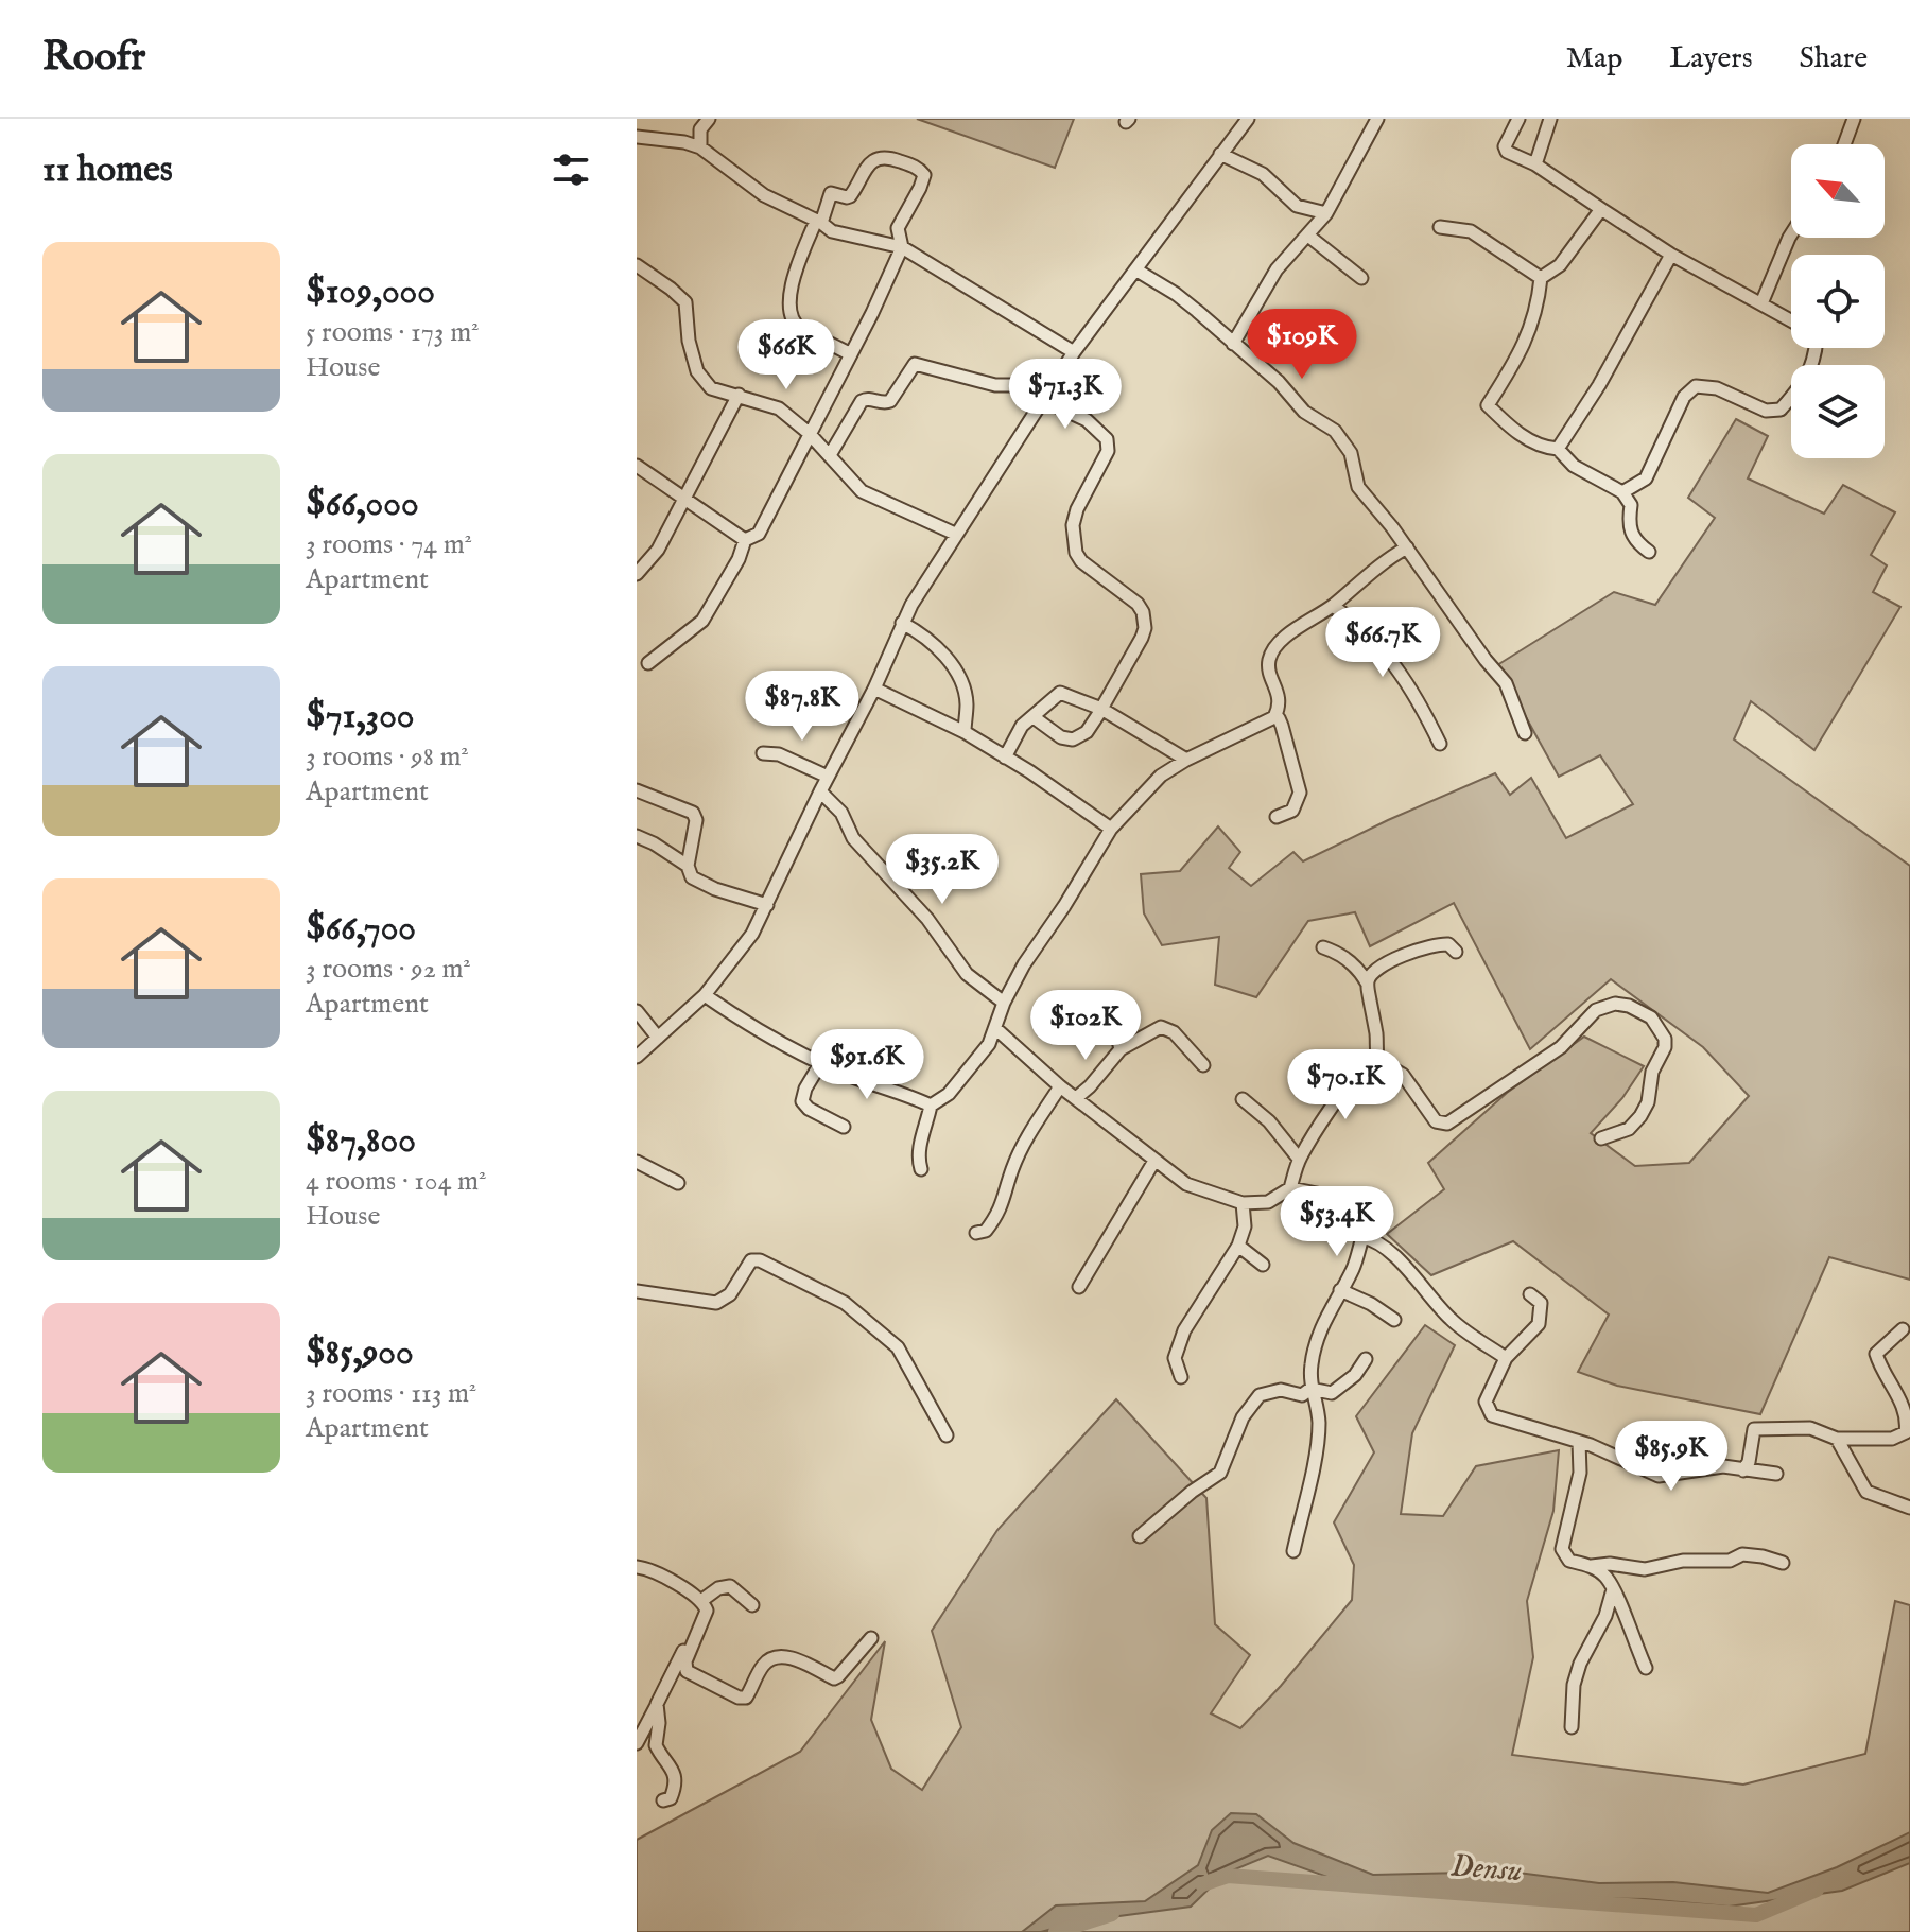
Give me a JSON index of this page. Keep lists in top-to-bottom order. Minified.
{"water":["Densu"],"north":"top left","page":{"header":"Roofr","nav":["Map","Layers","Share"],"heading":"11 homes","list":[{"name":"$109,000","note":"5 rooms · 173 m² · House"},{"name":"$66,000","note":"3 rooms · 74 m² · Apartment"},{"name":"$71,300","note":"3 rooms · 98 m² · Apartment"},{"name":"$66,700","note":"3 rooms · 92 m² · Apartment"},{"name":"$87,800","note":"4 rooms · 104 m² · House"},{"name":"$85,900","note":"3 rooms · 113 m² · Apartment"}],"price":["$109K","$66K","$71.3K","$66.7K","$87.8K","$35.2K","$102K","$91.6K","$70.1K","$53.4K","$85.9K"]}}
